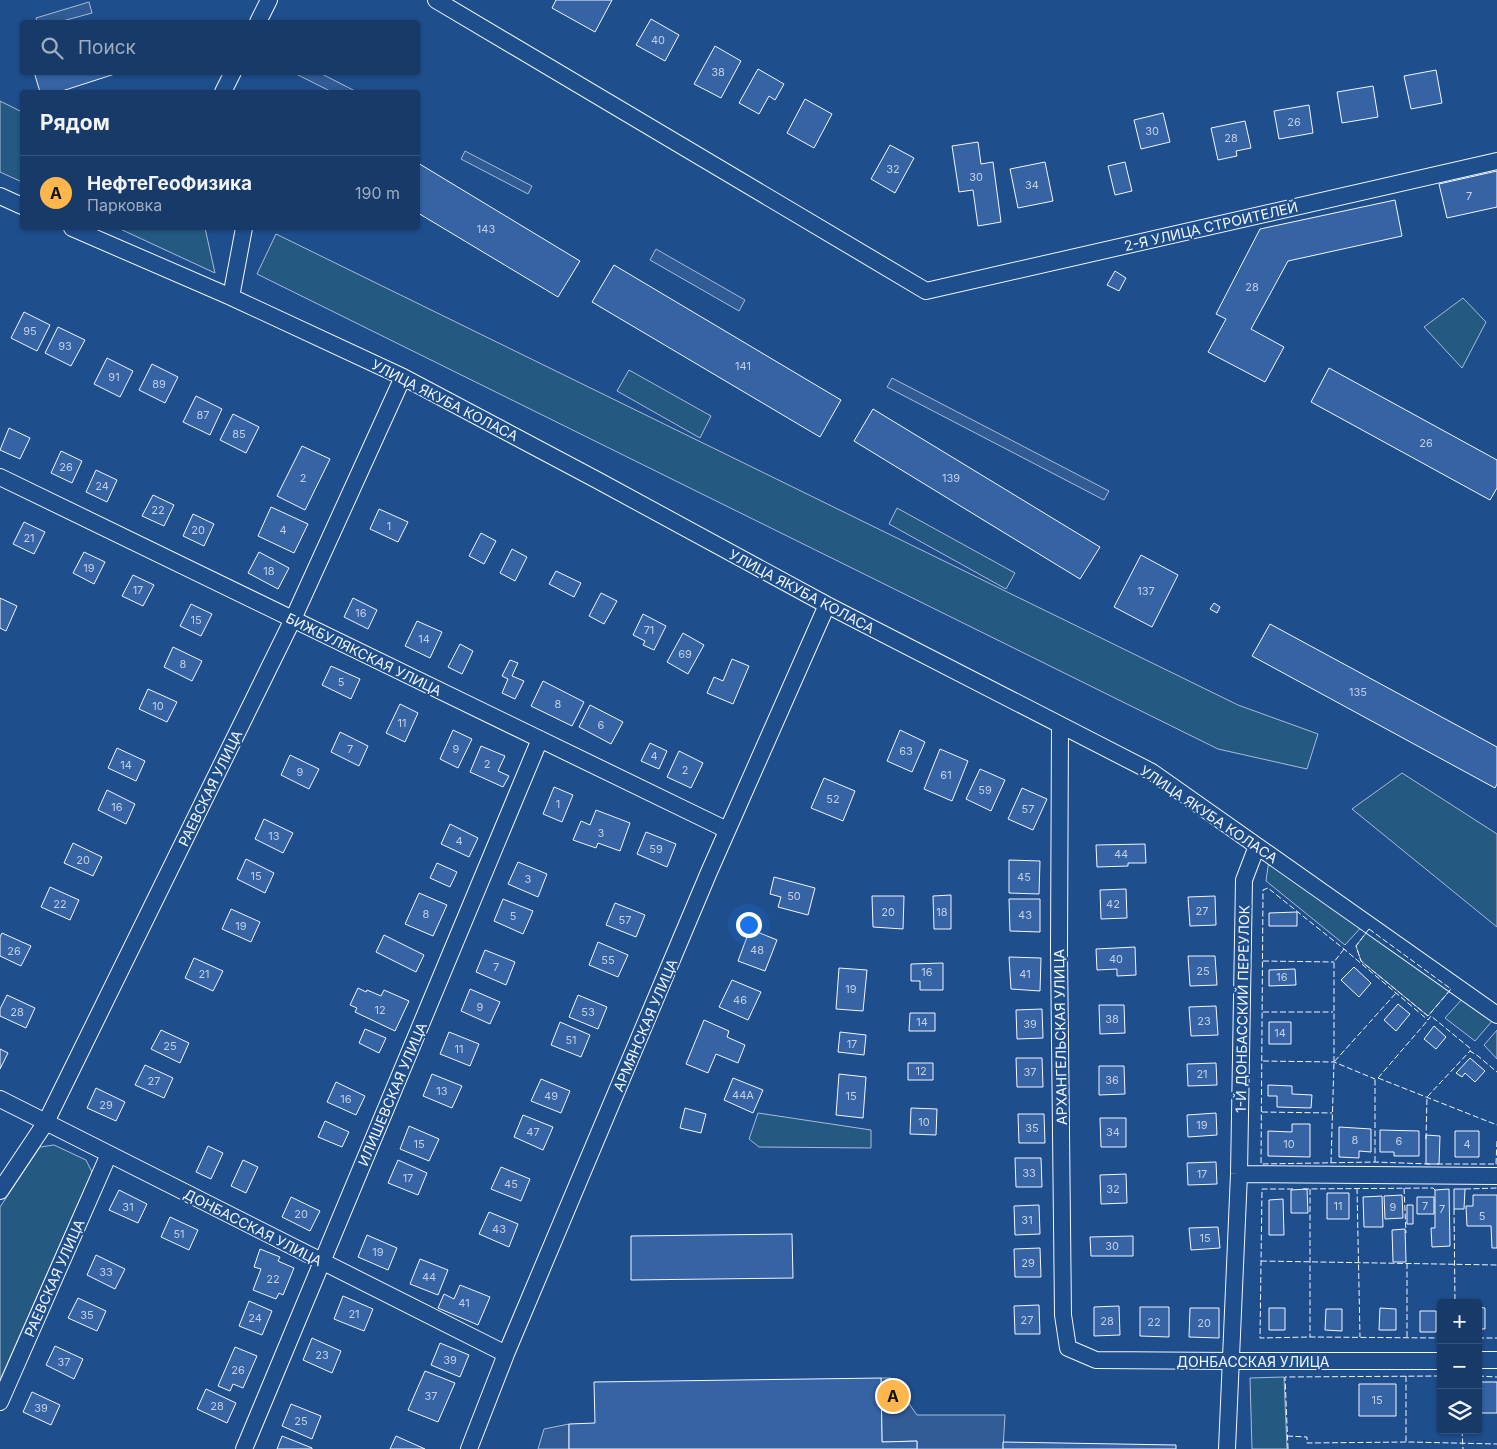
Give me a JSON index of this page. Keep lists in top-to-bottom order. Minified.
{"streets":{"street":["2-Я УЛИЦА СТРОИТЕЛЕЙ","УЛИЦА ЯКУБА КОЛАСА","БИЖБУЛЯКСКАЯ УЛИЦА","РАЕВСКАЯ УЛИЦА","1-Й ДОНБАССКИЙ ПЕРЕУЛОК","АРМЯНСКАЯ УЛИЦА","АРХАНГЕЛЬСКАЯ УЛИЦА","ИЛИШЕВСКАЯ УЛИЦА","ДОНБАССКАЯ УЛИЦА"]},"crossings":[["УЛИЦА ЯКУБА КОЛАСА","РАЕВСКАЯ УЛИЦА"],["УЛИЦА ЯКУБА КОЛАСА","1-Й ДОНБАССКИЙ ПЕРЕУЛОК"],["УЛИЦА ЯКУБА КОЛАСА","АРМЯНСКАЯ УЛИЦА"],["УЛИЦА ЯКУБА КОЛАСА","АРХАНГЕЛЬСКАЯ УЛИЦА"],["БИЖБУЛЯКСКАЯ УЛИЦА","РАЕВСКАЯ УЛИЦА"],["БИЖБУЛЯКСКАЯ УЛИЦА","АРМЯНСКАЯ УЛИЦА"],["БИЖБУЛЯКСКАЯ УЛИЦА","ИЛИШЕВСКАЯ УЛИЦА"],["РАЕВСКАЯ УЛИЦА","ДОНБАССКАЯ УЛИЦА"],["1-Й ДОНБАССКИЙ ПЕРЕУЛОК","ДОНБАССКАЯ УЛИЦА"],["АРМЯНСКАЯ УЛИЦА","ДОНБАССКАЯ УЛИЦА"],["АРХАНГЕЛЬСКАЯ УЛИЦА","ДОНБАССКАЯ УЛИЦА"],["ИЛИШЕВСКАЯ УЛИЦА","ДОНБАССКАЯ УЛИЦА"]],"house_numbers":["40","38","26","30","28","32","30","34","7","143","28","95","93","141","91","89","87","85","26","26","2","139","24","22","1","20","4","21","19","18","17","137","16","15","71","14","69","8","5","135","8","10","11","6","7","9","63","4","2","14","2","9","61","59","52","1","16","57","3","13","4","59","44","20","15","45","3","50","22","42","27","20","18","8","43","5","57","19","48","26","40","55","7","25","16","21","41","16","19","46","9","12","28","53","38","23","14","39","14","51","17","25","11","12","37","21","36","27","13","44А","49","15","16","29","10","19","35","47","34","8","6","15","10","4","33","17","17","45","32","11","7","31","9","7","20","5","31","43","51","15","30","19","29","33","44","22","41","21","35","24","27","28","22","20","23","39","37","26","37","15","28","39","25"],"page":{"search":"Поиск","heading":"Рядом","list":[{"mark":"A","name":"НефтеГеоФизика","note":"Парковка","value":"190 m"}],"map_buttons":["+","−"],"pins":"A"}}
